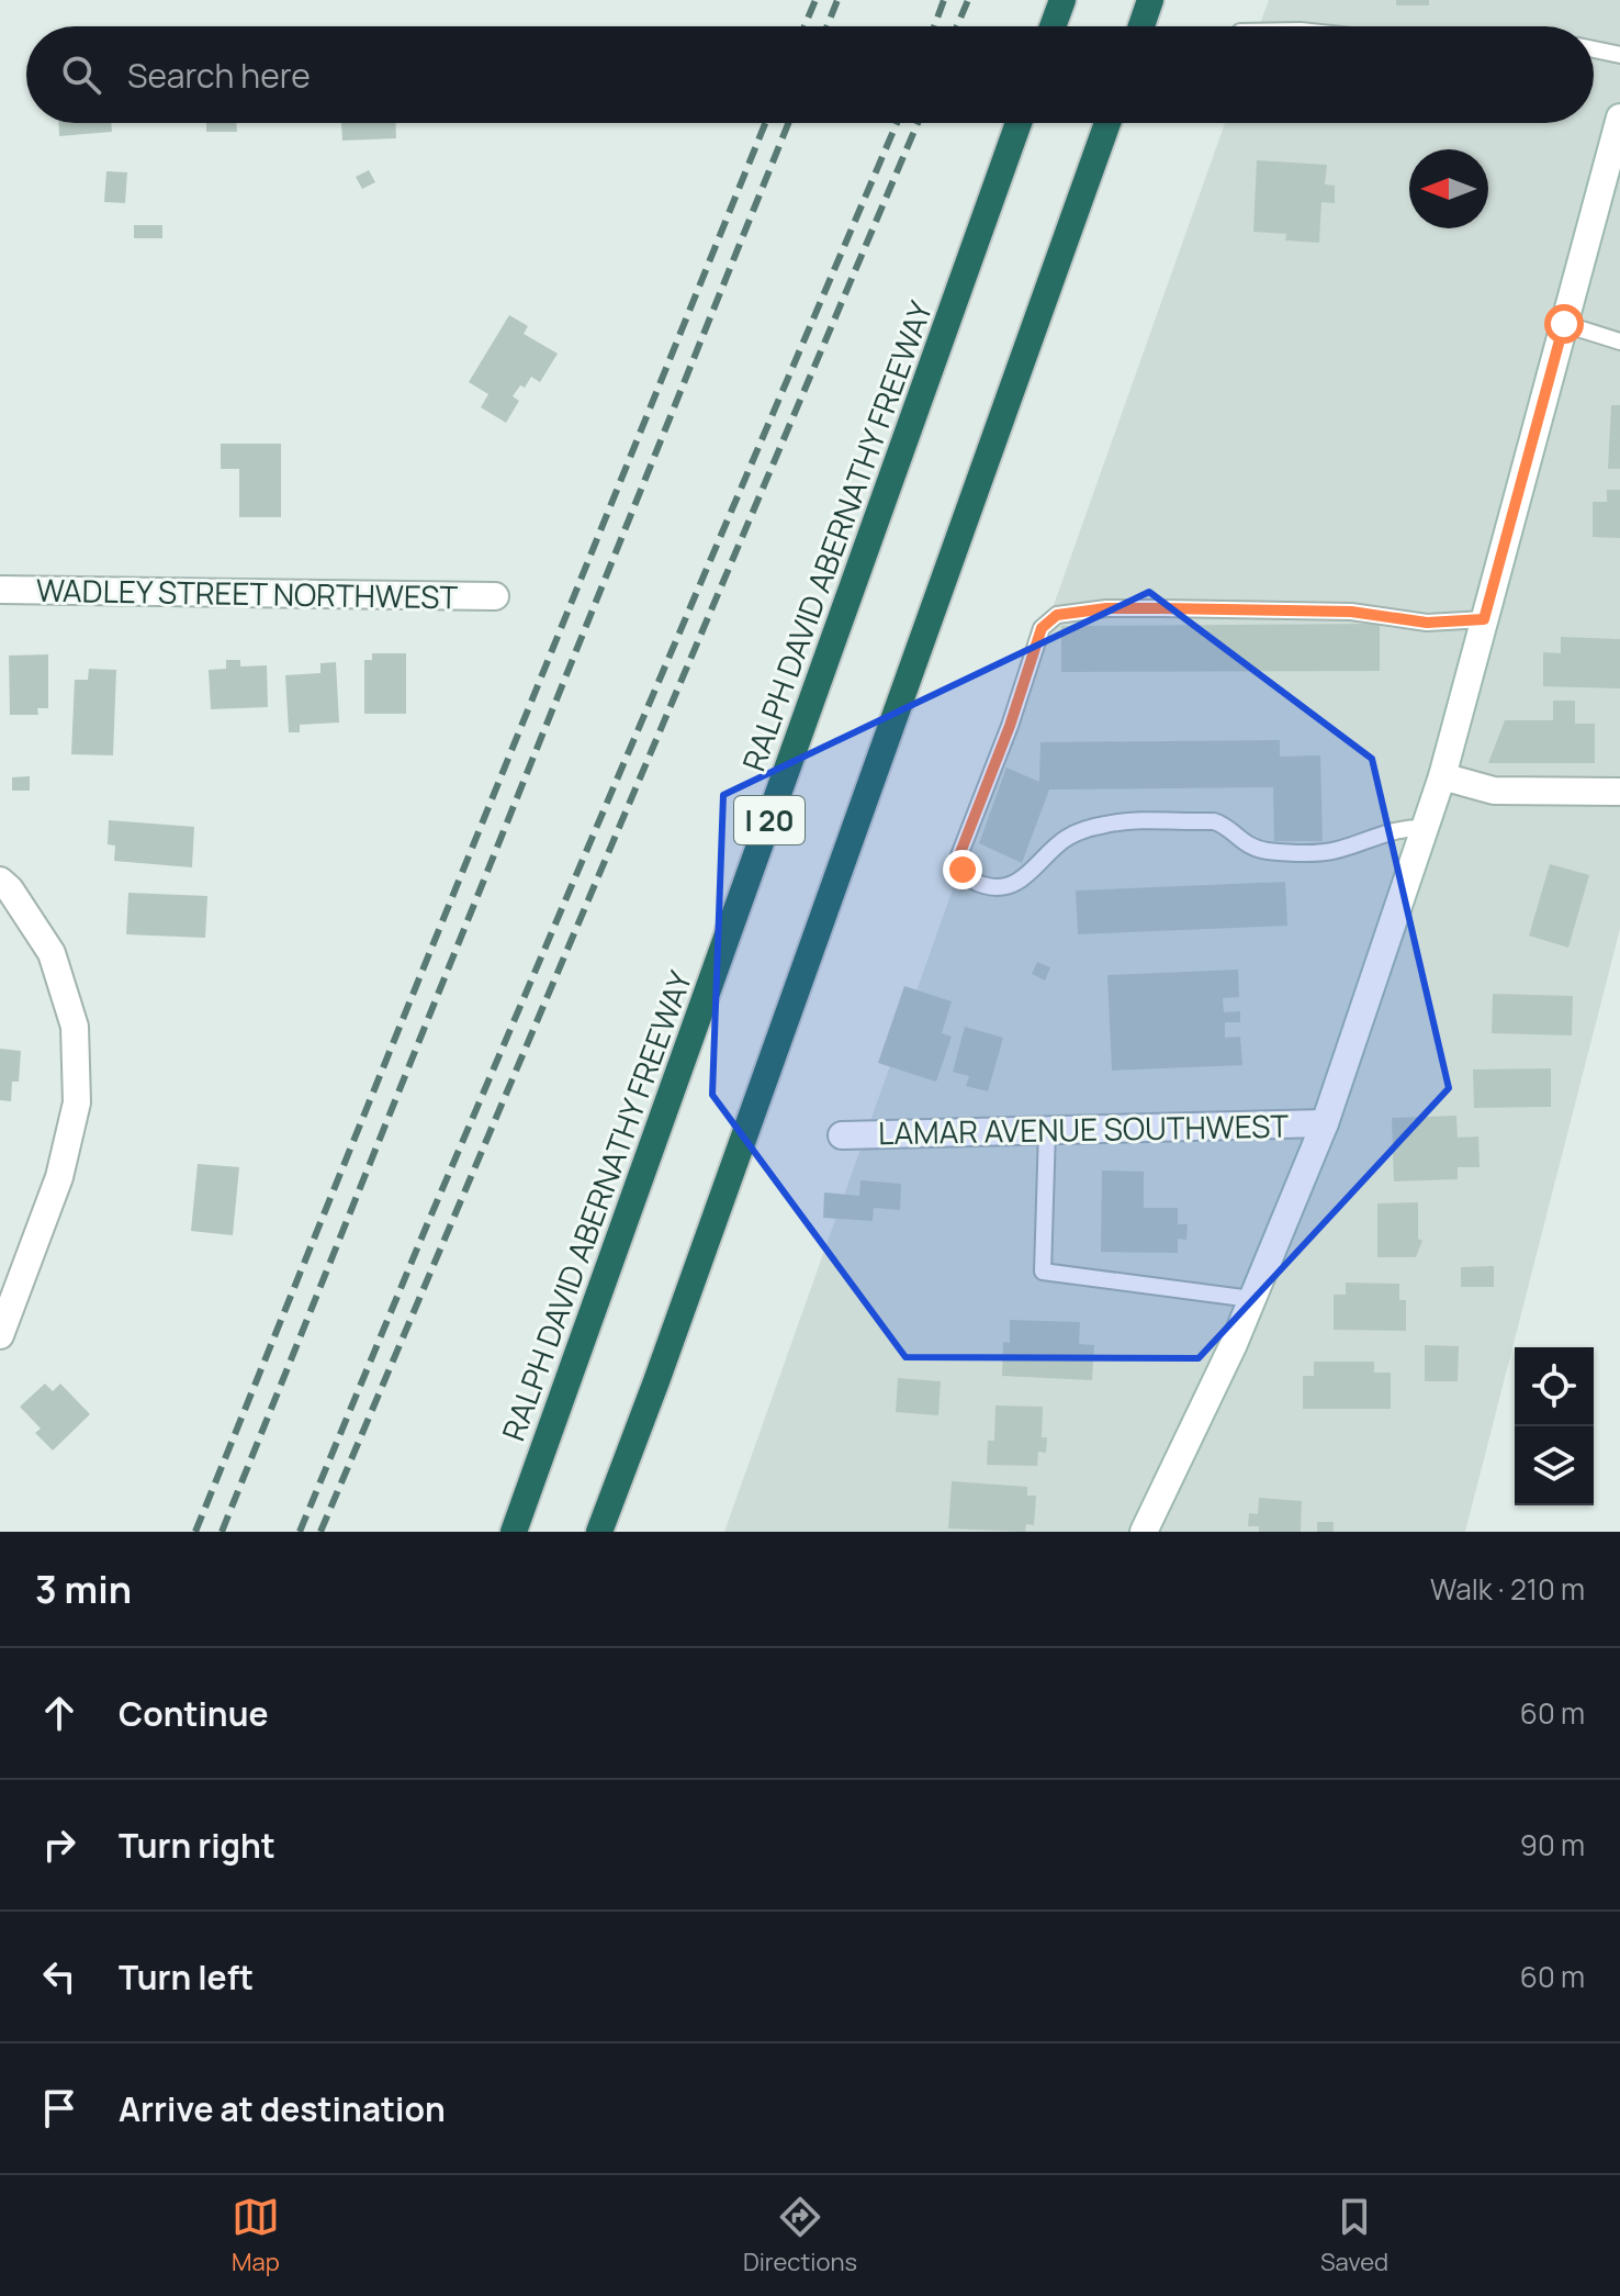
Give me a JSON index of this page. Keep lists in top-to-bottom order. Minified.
{"streets":{"highway":["RALPH DAVID ABERNATHY FREEWAY","I 20"],"street":["WADLEY STREET NORTHWEST","LAMAR AVENUE SOUTHWEST"]},"north":"left","page":{"search":"Search here","heading":["3 min","Walk · 210 m"],"list":[["Continue","60 m"],["Turn right","90 m"],["Turn left","60 m"],"Arrive at destination"],"nav":["Map","Directions","Saved"]}}
